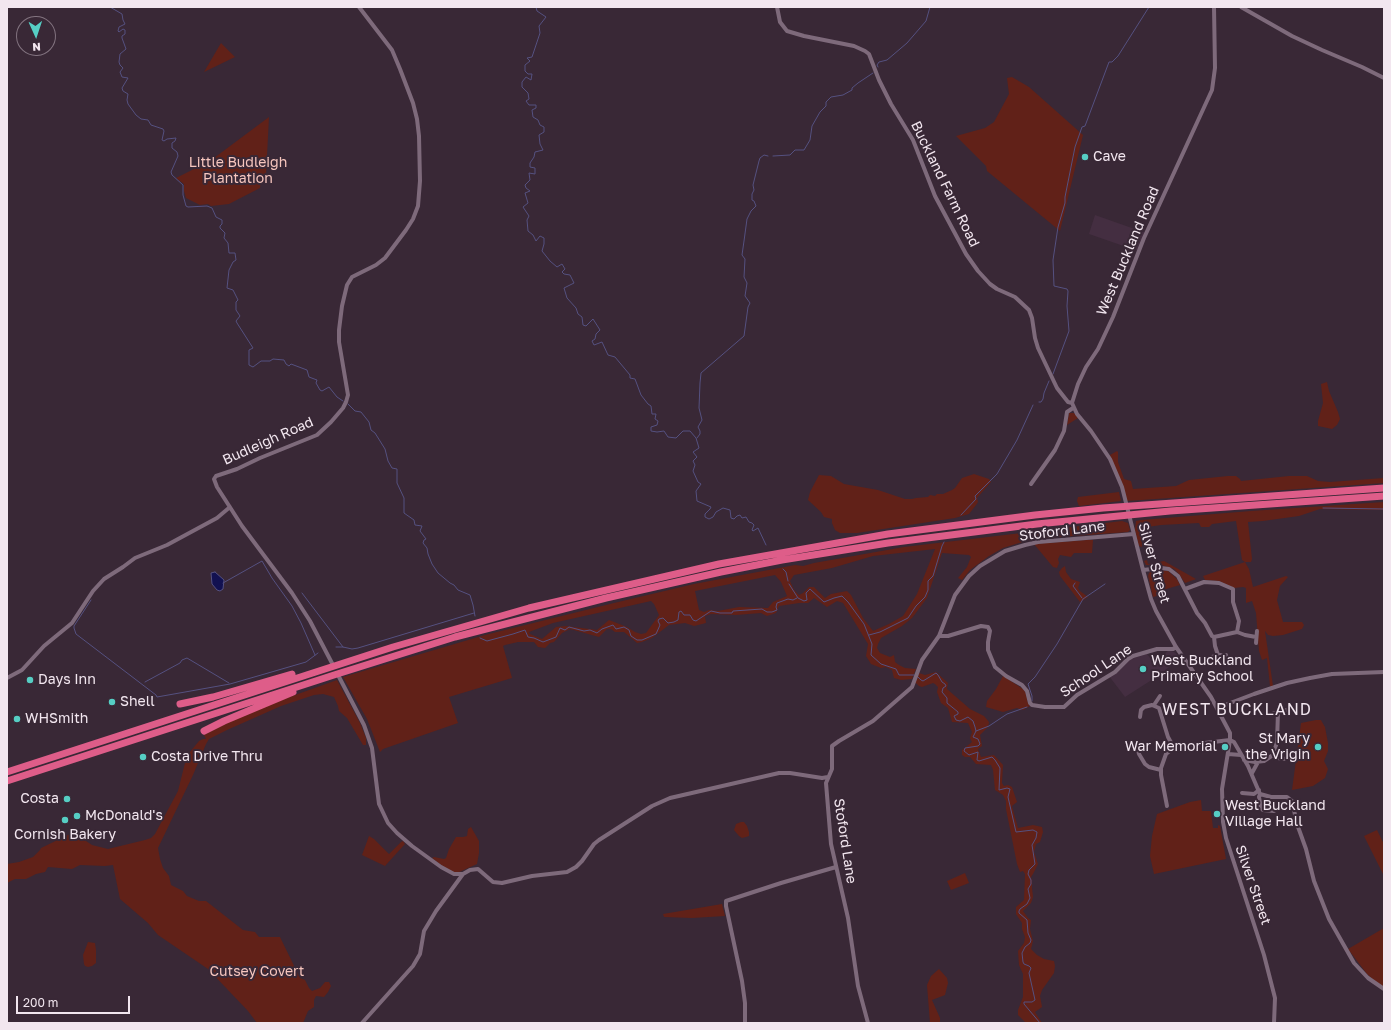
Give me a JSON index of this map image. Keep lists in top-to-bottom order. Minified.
{"streets":{"street":["Buckland Farm Road","West Buckland Road","Budleigh Road","Stoford Lane","Silver Street","School Lane"]},"crossings":[["Buckland Farm Road","West Buckland Road"],["Buckland Farm Road","Silver Street"],["West Buckland Road","Silver Street"],["Stoford Lane","Silver Street"],["Stoford Lane","School Lane"],["Silver Street","School Lane"]],"districts":["WEST BUCKLAND"],"parks":["Little Budleigh Plantation","Cutsey Covert"],"places":["Cave","West Buckland Primary School","Days Inn","Shell","WHSmith","War Memorial","St Mary the Vrigin","Costa Drive Thru","Costa","West Buckland Village Hall","McDonald's","Cornish Bakery"],"scale_bar":"200 m","north":"bottom"}
